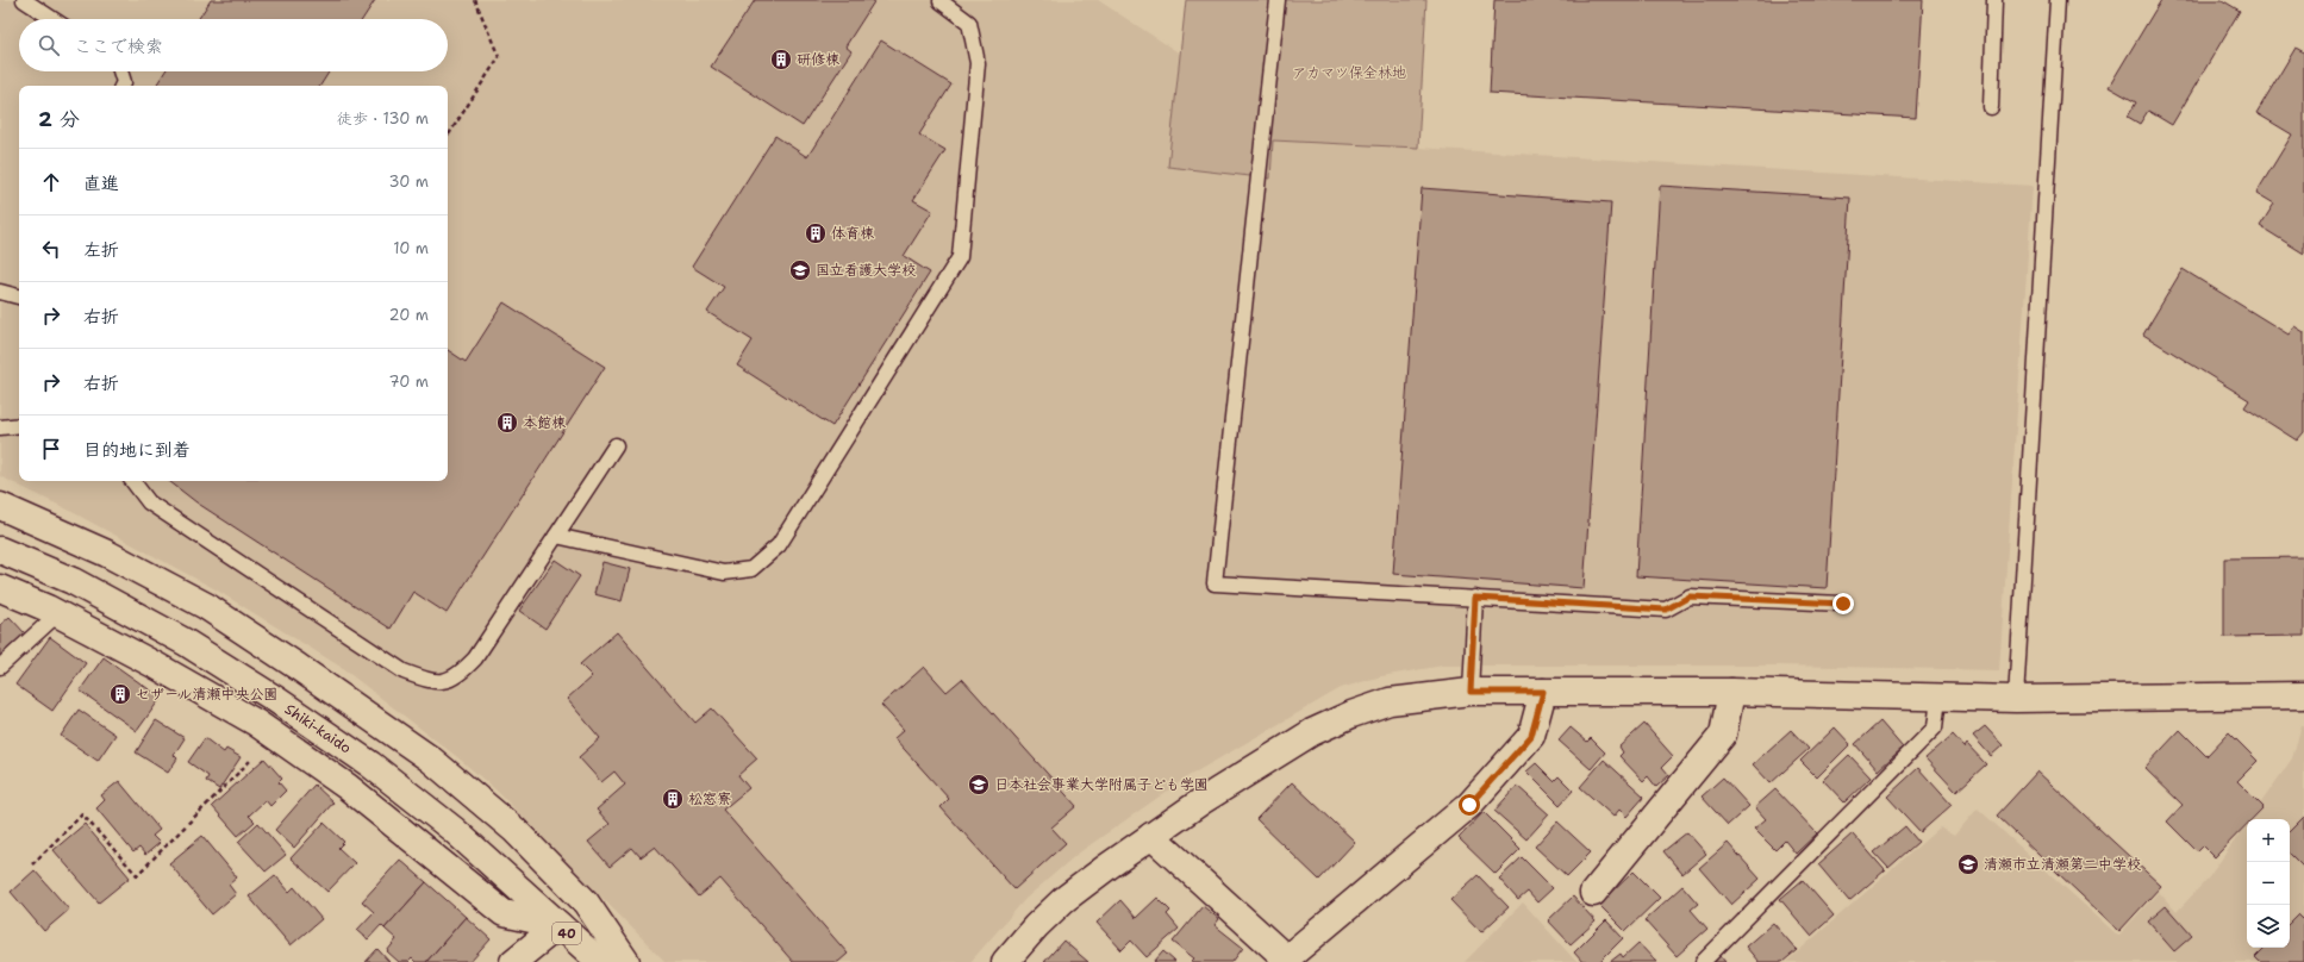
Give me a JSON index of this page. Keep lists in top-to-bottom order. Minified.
{"streets":{"street":["Shiki-kaido","40"]},"parks":["アカマツ保全林地"],"places":{"building":["研修棟","体育棟","本館棟","セザール清瀬中央公園","松窓寮"],"school or university":["国立看護大学校","日本社会事業大学附属子ども学園","清瀬市立清瀬第二中学校"]},"page":{"search":"ここで検索","heading":["2 分","徒歩 · 130 m"],"list":[["直進","30 m"],["左折","10 m"],["右折","20 m"],["右折","70 m"],"目的地に到着"],"map_buttons":["+","−"]}}
